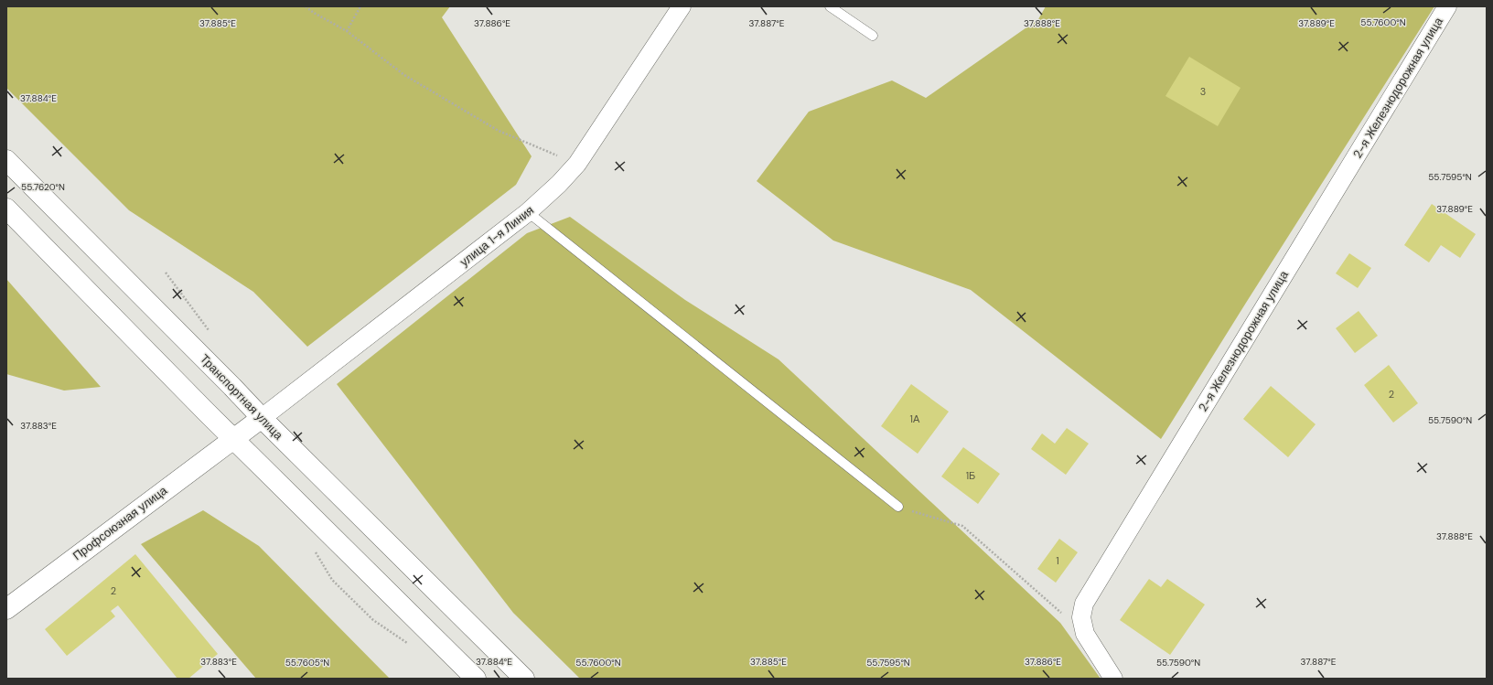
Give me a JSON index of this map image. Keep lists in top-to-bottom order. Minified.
{"streets":{"street":["2-я Железнодорожная улица","улица 1-я Линия","Транспортная улица","Профсоюзная улица"]},"crossings":[["улица 1-я Линия","Транспортная улица"],["улица 1-я Линия","Профсоюзная улица"],["Транспортная улица","Профсоюзная улица"]],"house_numbers":["3","2","1А","1Б","1","2"],"coordinates":["55.7600°N","37.885°E","37.886°E","37.887°E","37.888°E","37.889°E","37.884°E","55.7595°N","55.7620°N","55.7590°N","37.883°E","55.7605°N"]}
